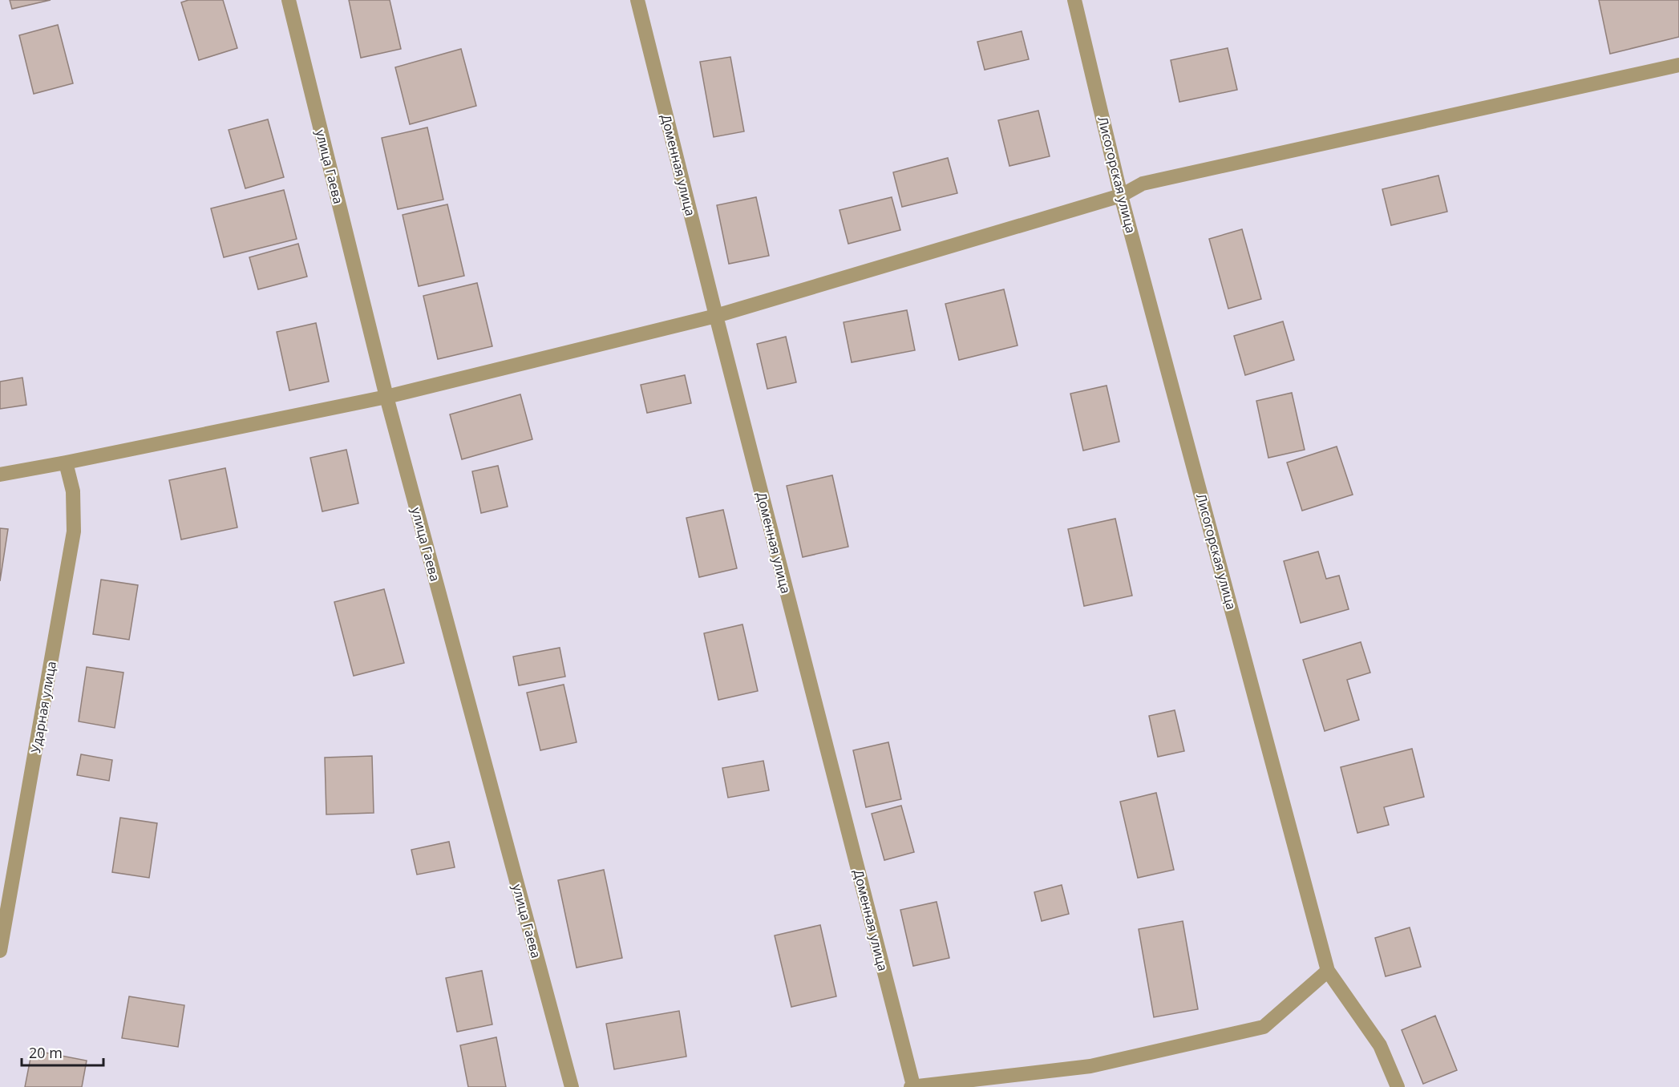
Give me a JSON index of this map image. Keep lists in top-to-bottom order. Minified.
{"streets":{"street":["Доменная улица","улица Гаева","Лисогорская улица","Ударная улица"]},"scale_bar":"20 m"}
